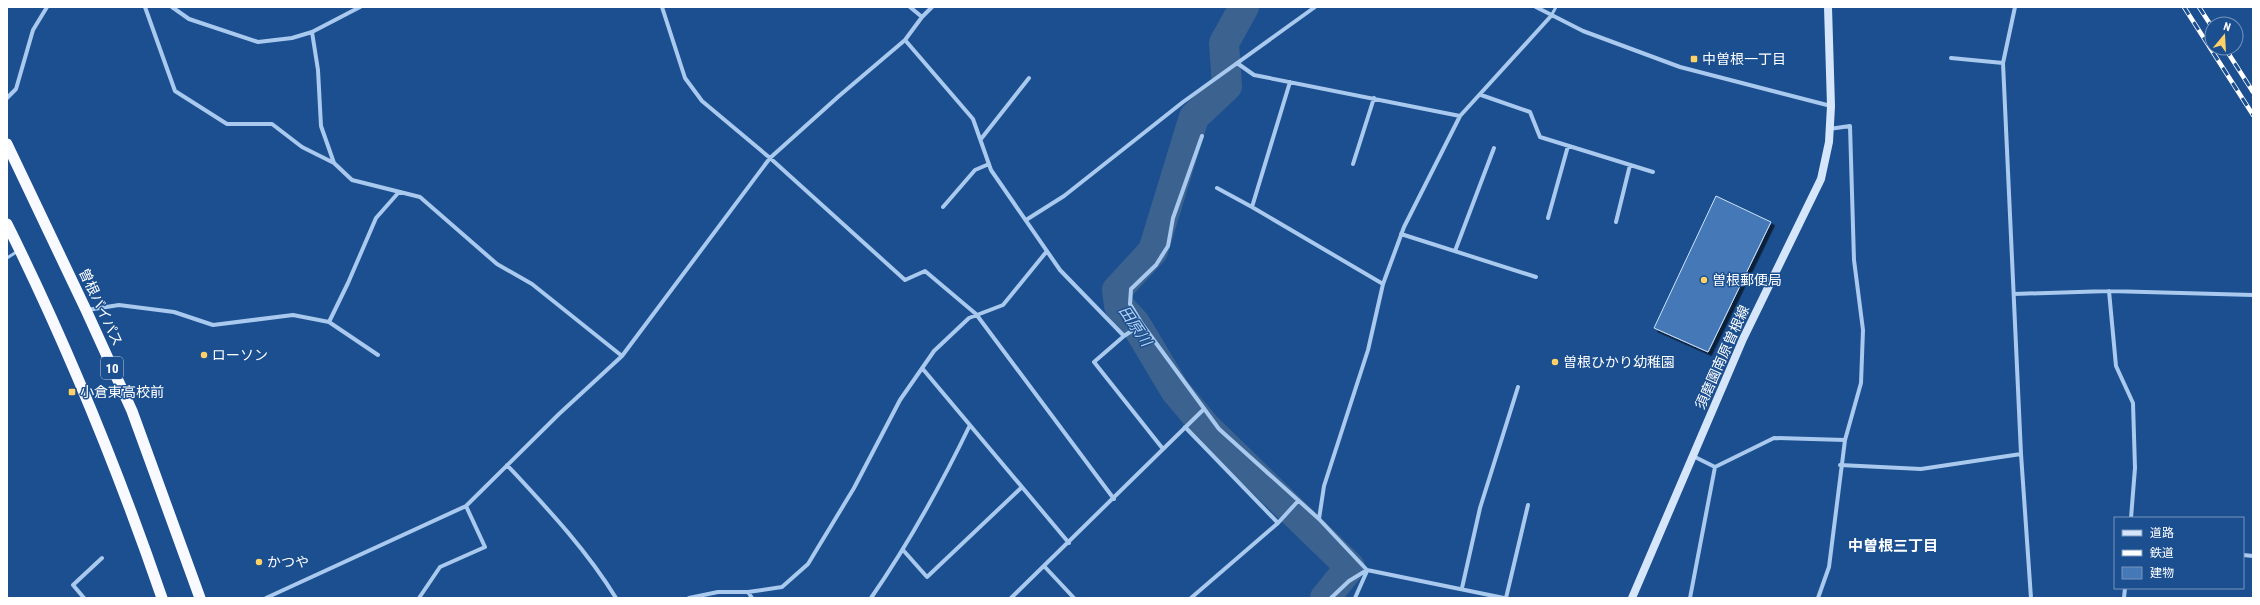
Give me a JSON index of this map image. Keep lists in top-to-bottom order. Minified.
{"streets":{"highway":["曽根バイパス","10"],"main road":["須磨園南原曽根線"]},"districts":["中曽根三丁目"],"water":["田原川"],"places":{"transit":["中曽根一丁目","小倉東高校前"],"other":["曽根郵便局","ローソン","曽根ひかり幼稚園","かつや"]},"legend":["道路","鉄道","建物"],"north":"top"}
